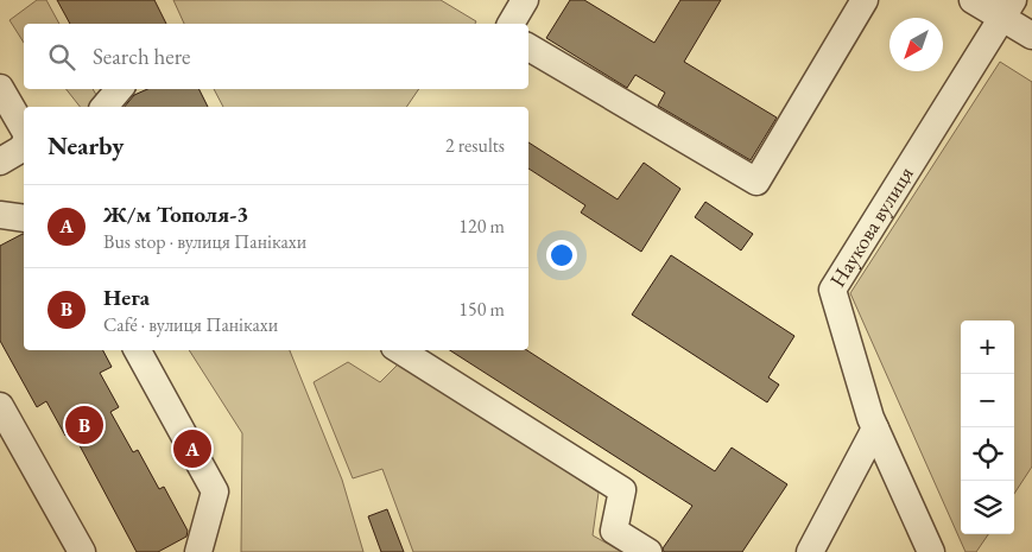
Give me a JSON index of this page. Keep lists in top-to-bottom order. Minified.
{"streets":{"street":["Наукова вулиця"]},"north":"bottom left","page":{"search":"Search here","heading":["Nearby","2 results"],"list":[{"mark":"A","name":"Ж/м Тополя-3","note":"Bus stop · вулиця Панікахи","value":"120 m"},{"mark":"B","name":"Нега","note":"Café · вулиця Панікахи","value":"150 m"}],"map_buttons":["+","−"],"pins":["B","A"]}}
